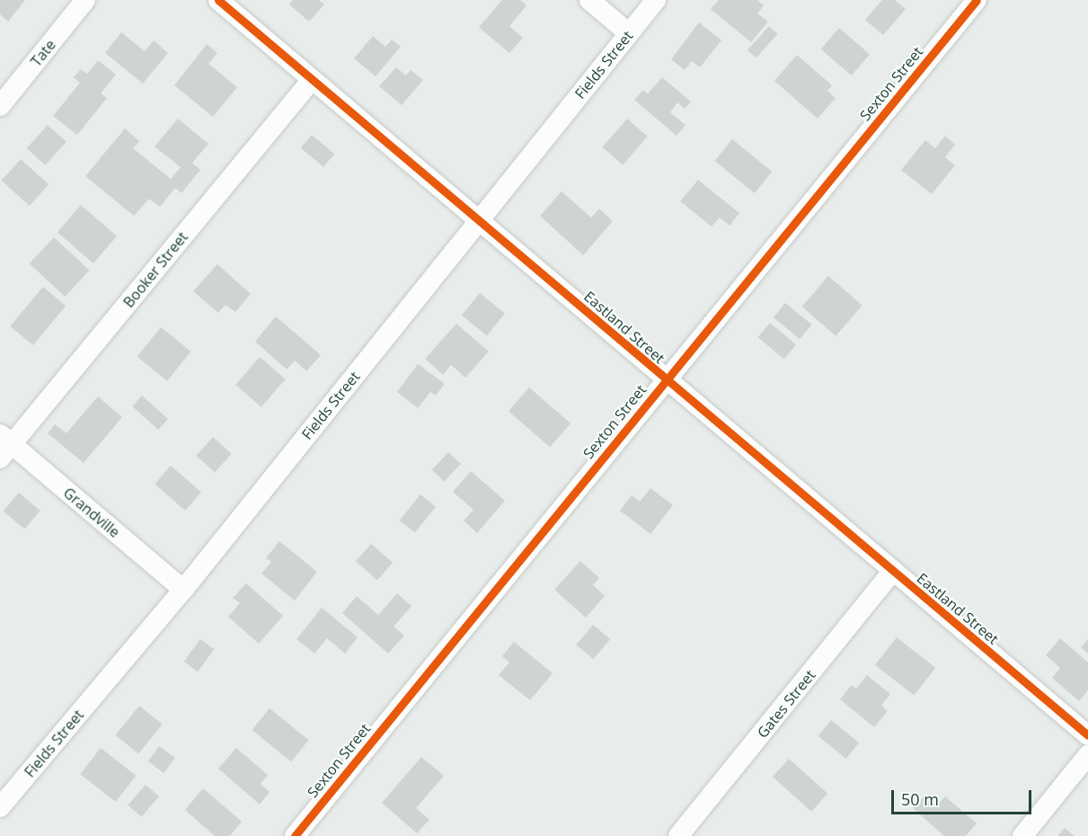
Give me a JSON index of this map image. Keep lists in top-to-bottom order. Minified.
{"streets":{"street":["Tate","Fields Street","Sexton Street","Booker Street","Eastland Street","Grandville","Gates Street"]},"crossings":[["Fields Street","Eastland Street"],["Fields Street","Grandville"],["Sexton Street","Eastland Street"],["Booker Street","Eastland Street"],["Booker Street","Grandville"],["Eastland Street","Gates Street"]],"scale_bar":"50 m"}
